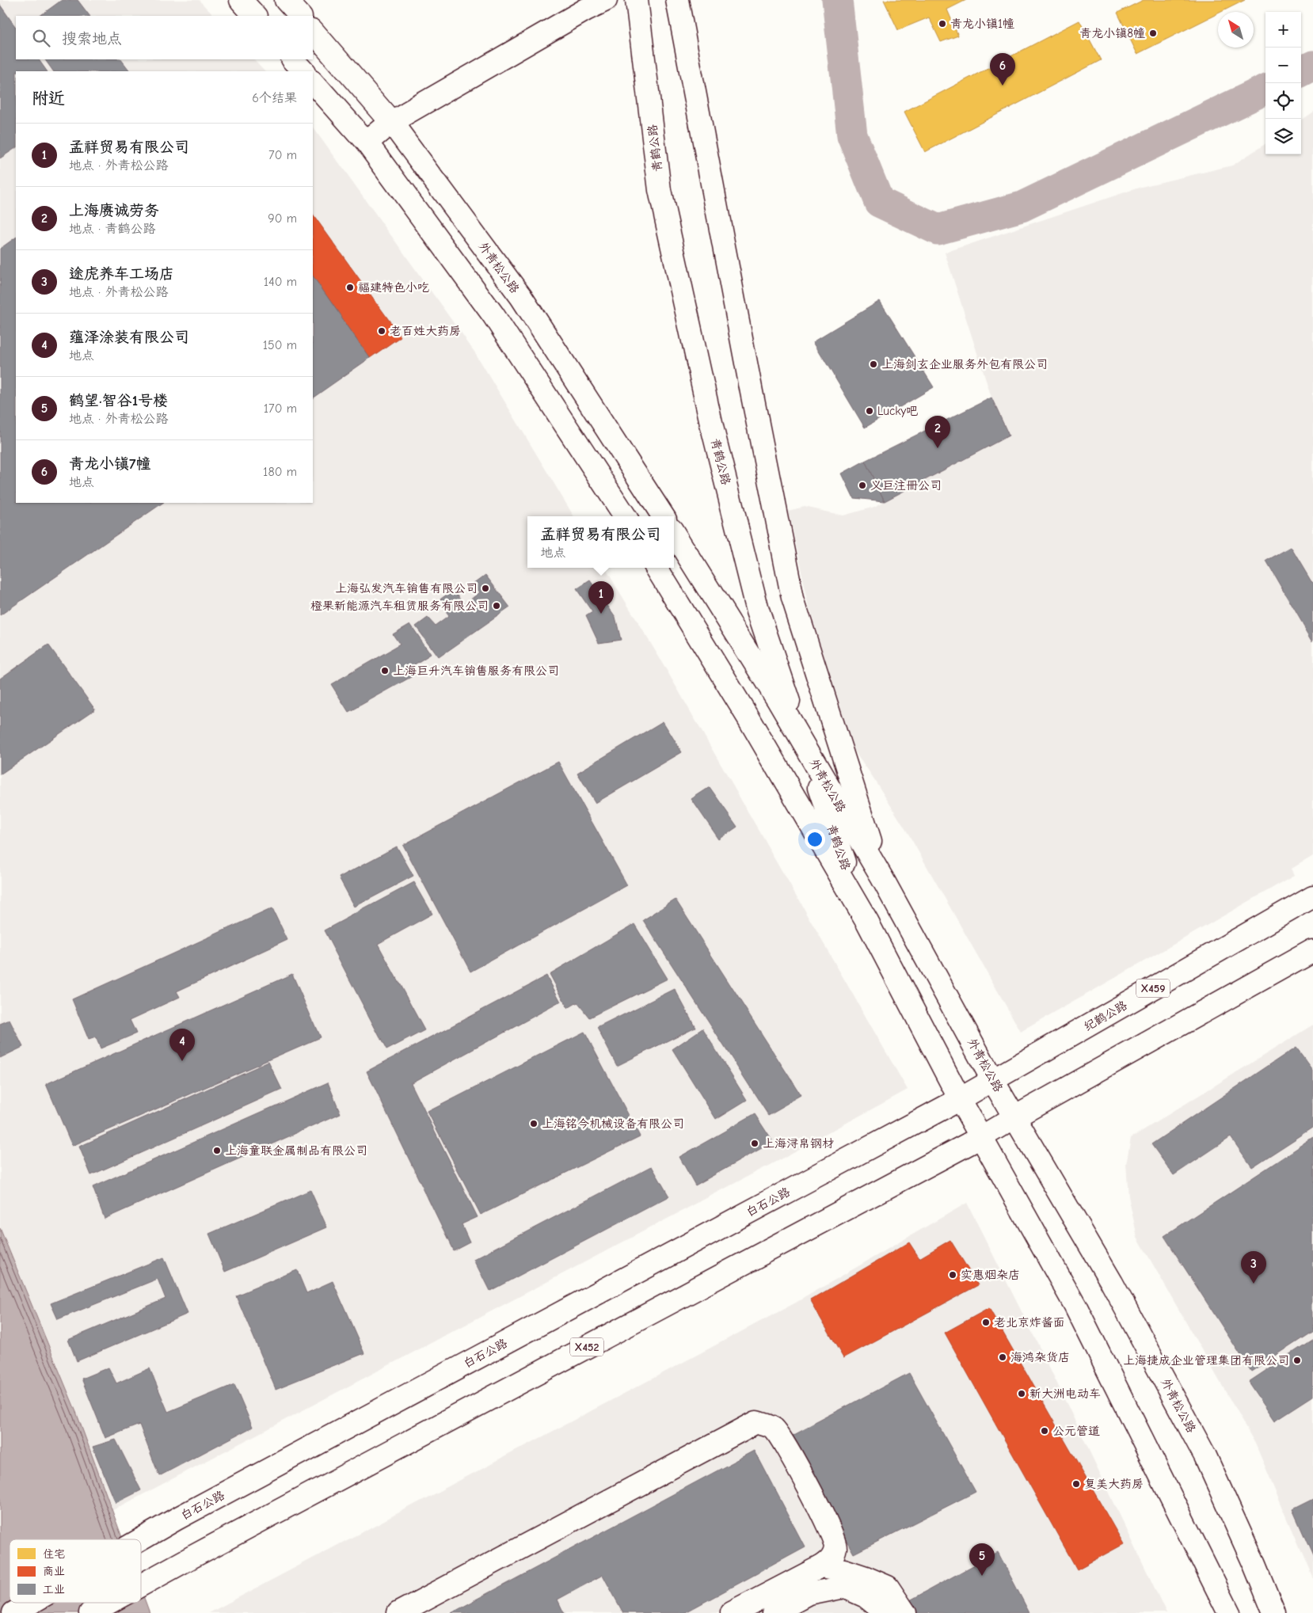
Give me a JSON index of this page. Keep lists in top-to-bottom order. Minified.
{"streets":{"main road":["青鹤公路","外青松公路","X459","纪鹤公路","白石公路","X452"]},"crossings":[["青鹤公路","外青松公路"],["外青松公路","纪鹤公路"],["纪鹤公路","白石公路"]],"places":["青龙小镇1幢","青龙小镇8幢","福建特色小吃","老百姓大药房","上海剑玄企业服务外包有限公司","Lucky吧","义巨注册公司","上海弘发汽车销售有限公司","橙果新能源汽车租赁服务有限公司","上海巨升汽车销售服务有限公司","上海铭今机械设备有限公司","上海浔帛钢材","上海童联金属制品有限公司","实惠烟杂店","老北京炸酱面","海鸿杂货店","上海捷成企业管理集团有限公司","新大洲电动车","公元管道","复美大药房"],"legend":["住宅","商业","工业"],"north":"top left","page":{"map_buttons":["+","−"],"search":"搜索地点","pins":["6","2","1","4","3","5"],"heading":["附近","6个结果"],"list":[{"mark":"1","name":"孟祥贸易有限公司","note":"地点 · 外青松公路","value":"70 m"},{"mark":"2","name":"上海赓诚劳务","note":"地点 · 青鹤公路","value":"90 m"},{"mark":"3","name":"途虎养车工场店","note":"地点 · 外青松公路","value":"140 m"},{"mark":"4","name":"蕴泽涂装有限公司","note":"地点","value":"150 m"},{"mark":"5","name":"鹤望·智谷1号楼","note":"地点 · 外青松公路","value":"170 m"},{"mark":"6","name":"青龙小镇7幢","note":"地点","value":"180 m"}],"popup":["孟祥贸易有限公司","地点"]}}
